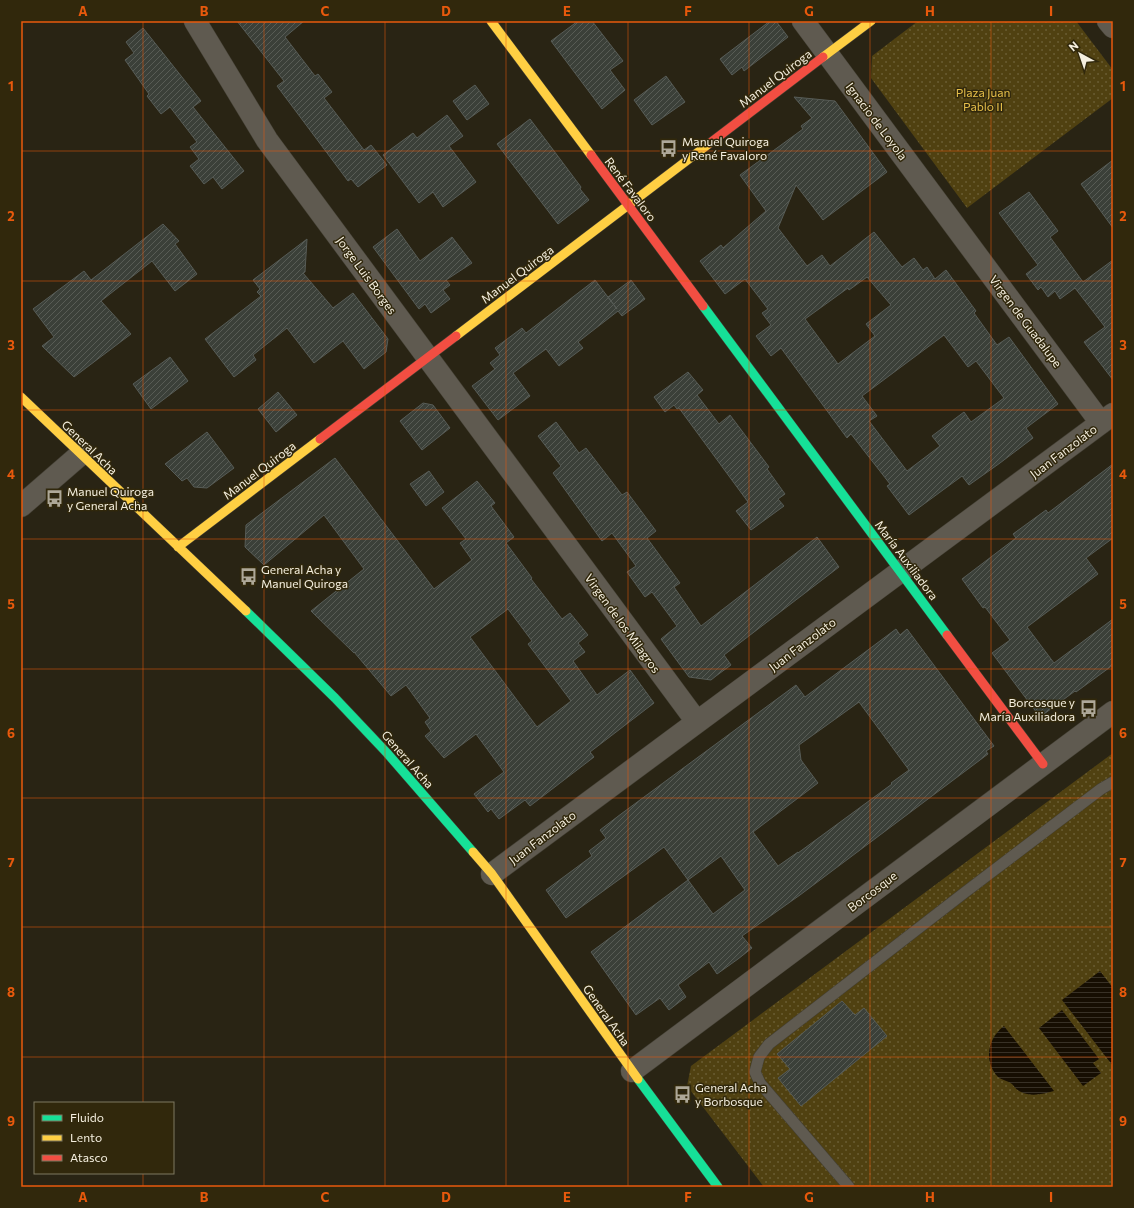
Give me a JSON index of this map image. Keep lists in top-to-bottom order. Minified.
{"streets":{"street":["Manuel Quiroga","Ignacio de Loyola","René Favaloro","Jorge Luis Borges","Virgen de Guadalupe","General Acha","Juan Fanzolato","María Auxiliadora","Virgen de los Milagros","Borcosque"]},"crossings":[["Manuel Quiroga","Ignacio de Loyola"],["Manuel Quiroga","René Favaloro"],["Manuel Quiroga","Jorge Luis Borges"],["Manuel Quiroga","General Acha"],["Ignacio de Loyola","Virgen de Guadalupe"],["René Favaloro","María Auxiliadora"],["Jorge Luis Borges","Virgen de los Milagros"],["Virgen de Guadalupe","Juan Fanzolato"],["General Acha","Juan Fanzolato"],["General Acha","Borcosque"],["Juan Fanzolato","María Auxiliadora"],["Juan Fanzolato","Virgen de los Milagros"],["María Auxiliadora","Borcosque"]],"parks":["Plaza Juan Pablo II"],"places":{"bus stop":["Manuel Quiroga y René Favaloro","Manuel Quiroga y General Acha","General Acha y Manuel Quiroga","Borcosque y María Auxiliadora","General Acha y Borbosque"]},"legend":["Fluido","Lento","Atasco"],"north":"top left","grid":{"columns":["A","B","C","D","E","F","G","H","I"],"rows":["1","2","3","4","5","6","7","8","9"]}}
